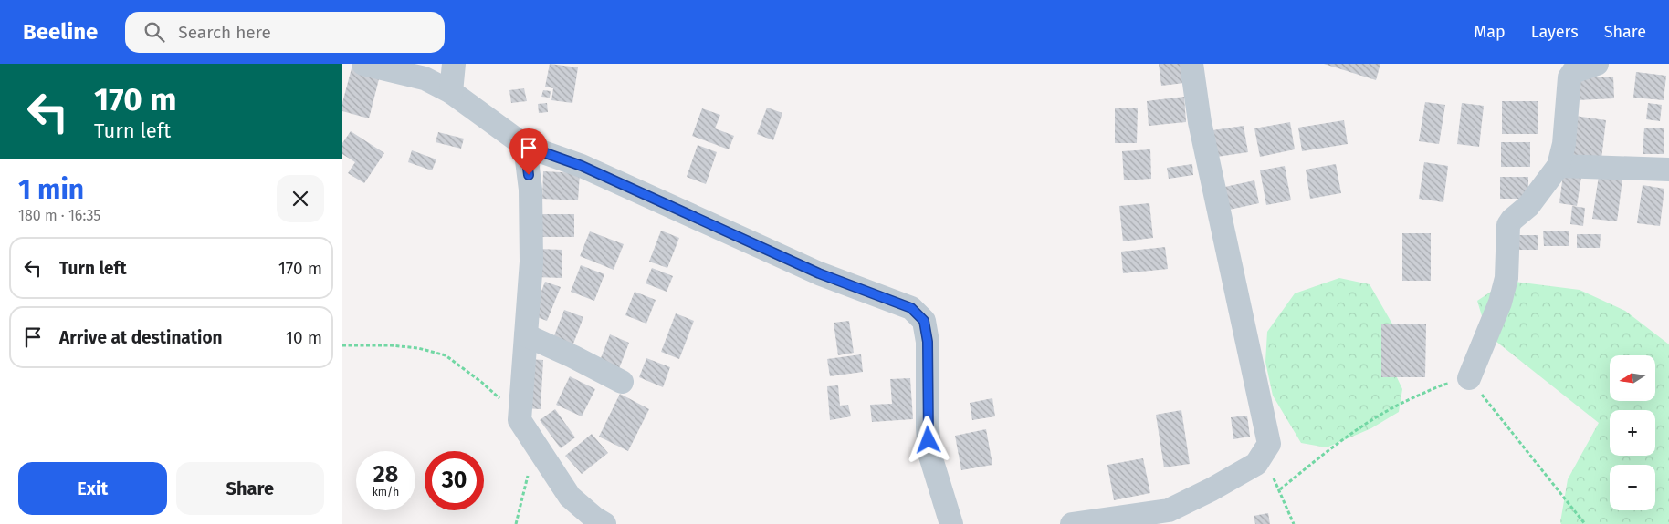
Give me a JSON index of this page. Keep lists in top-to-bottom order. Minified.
{"north":"left","page":{"header":"Beeline","search":"Search here","nav":["Map","Layers","Share"],"turn":["170 m","Turn left"],"heading":["1 min","180 m · 16:35"],"list":[{"name":"Turn left","value":"170 m"},{"name":"Arrive at destination","value":"10 m"}],"map_buttons":["+","−"],"speed":"28 km/h","limit":"30","buttons":["Exit","Share"]}}
